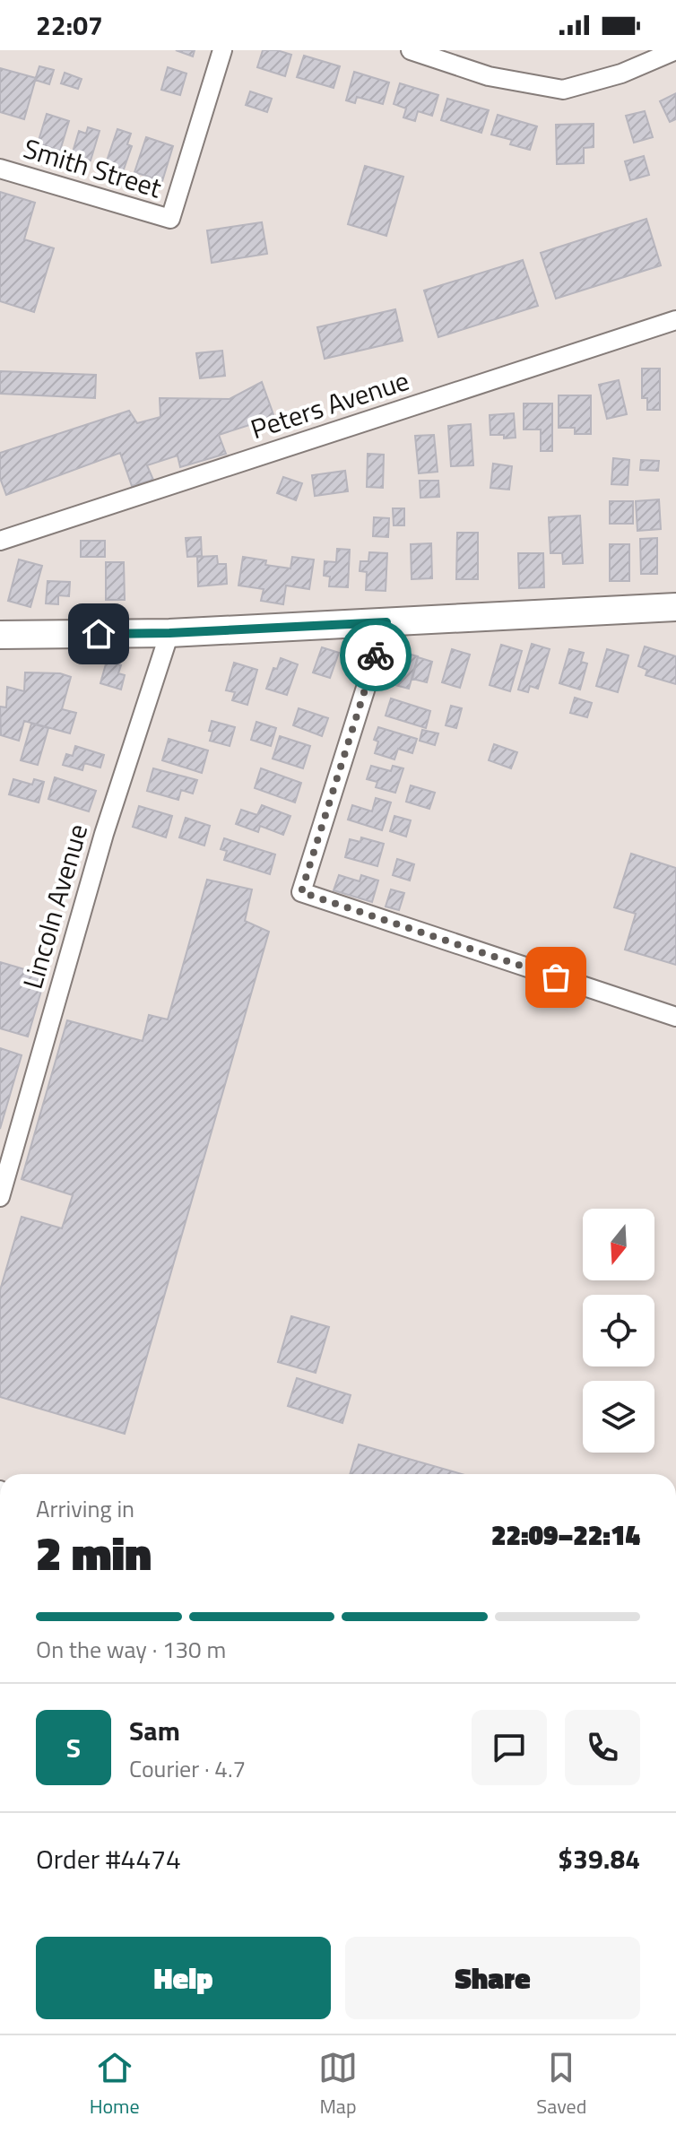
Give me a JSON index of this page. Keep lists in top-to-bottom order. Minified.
{"streets":{"street":["Smith Street","Peters Avenue","Lincoln Avenue"]},"north":"bottom","page":{"status":"22:07","heading":["2 min","Arriving in","22:09–22:14"],"panel":["Sam","Courier · 4.7","Order #4474","$39.84"],"bar":"On the way · 130 m","round":"S","buttons":["Help","Share"],"tabs":["Home","Map","Saved"]}}
